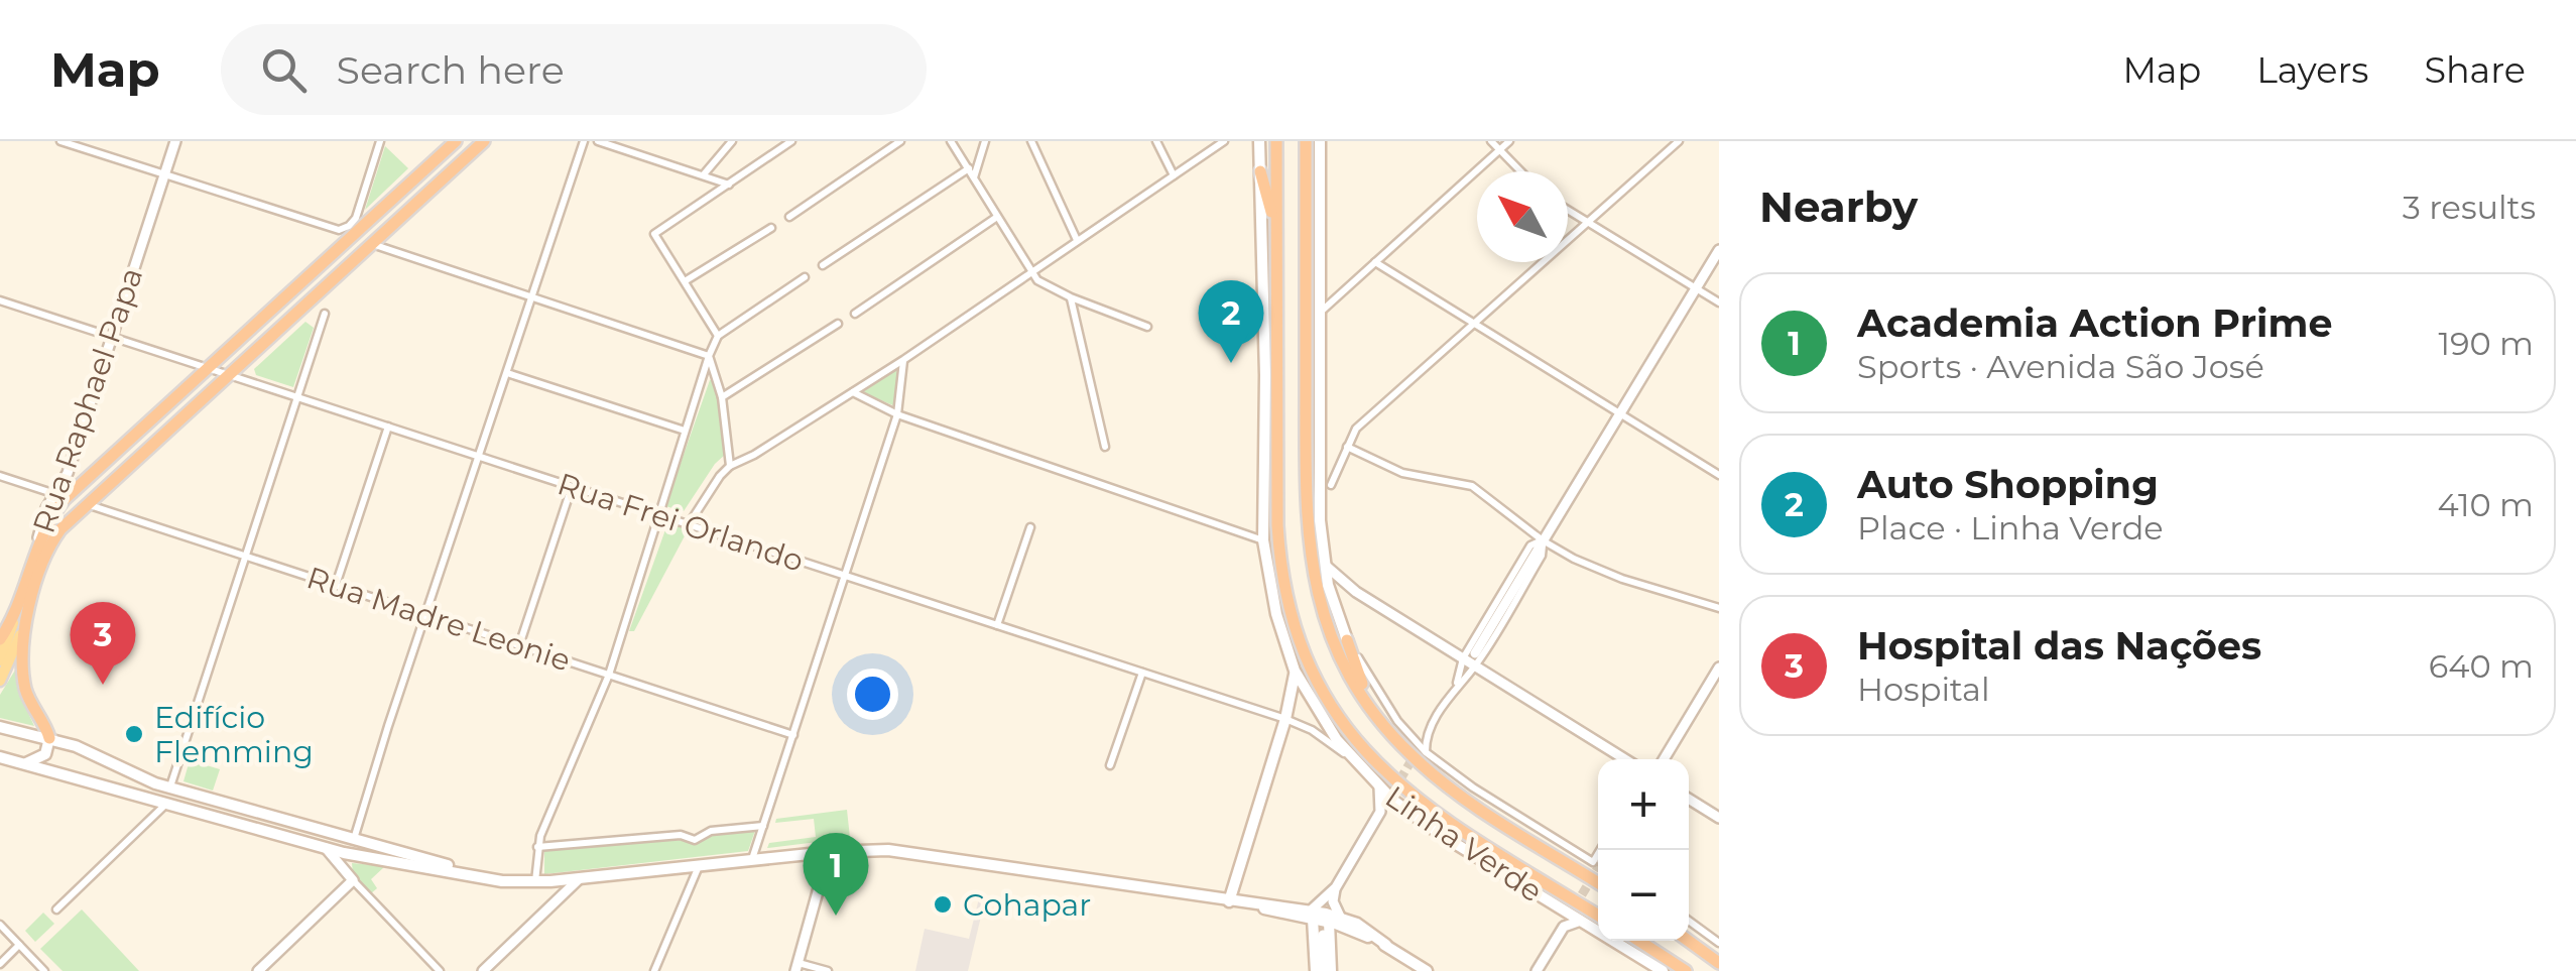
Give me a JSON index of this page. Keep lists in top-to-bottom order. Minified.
{"streets":{"highway":["Rua Raphael Papa","Linha Verde"],"street":["Rua Frei Orlando","Rua Madre Leonie"]},"crossings":[["Rua Raphael Papa","Rua Frei Orlando"],["Rua Raphael Papa","Rua Madre Leonie"],["Rua Frei Orlando","Linha Verde"]],"places":["Edifício Flemming","Cohapar"],"north":"top left","page":{"header":"Map","search":"Search here","nav":["Map","Layers","Share"],"heading":["Nearby","3 results"],"list":[{"mark":"1","name":"Academia Action Prime","note":"Sports · Avenida São José","value":"190 m"},{"mark":"2","name":"Auto Shopping","note":"Place · Linha Verde","value":"410 m"},{"mark":"3","name":"Hospital das Nações","note":"Hospital","value":"640 m"}],"pins":["2","3","1"],"map_buttons":["+","−"]}}
